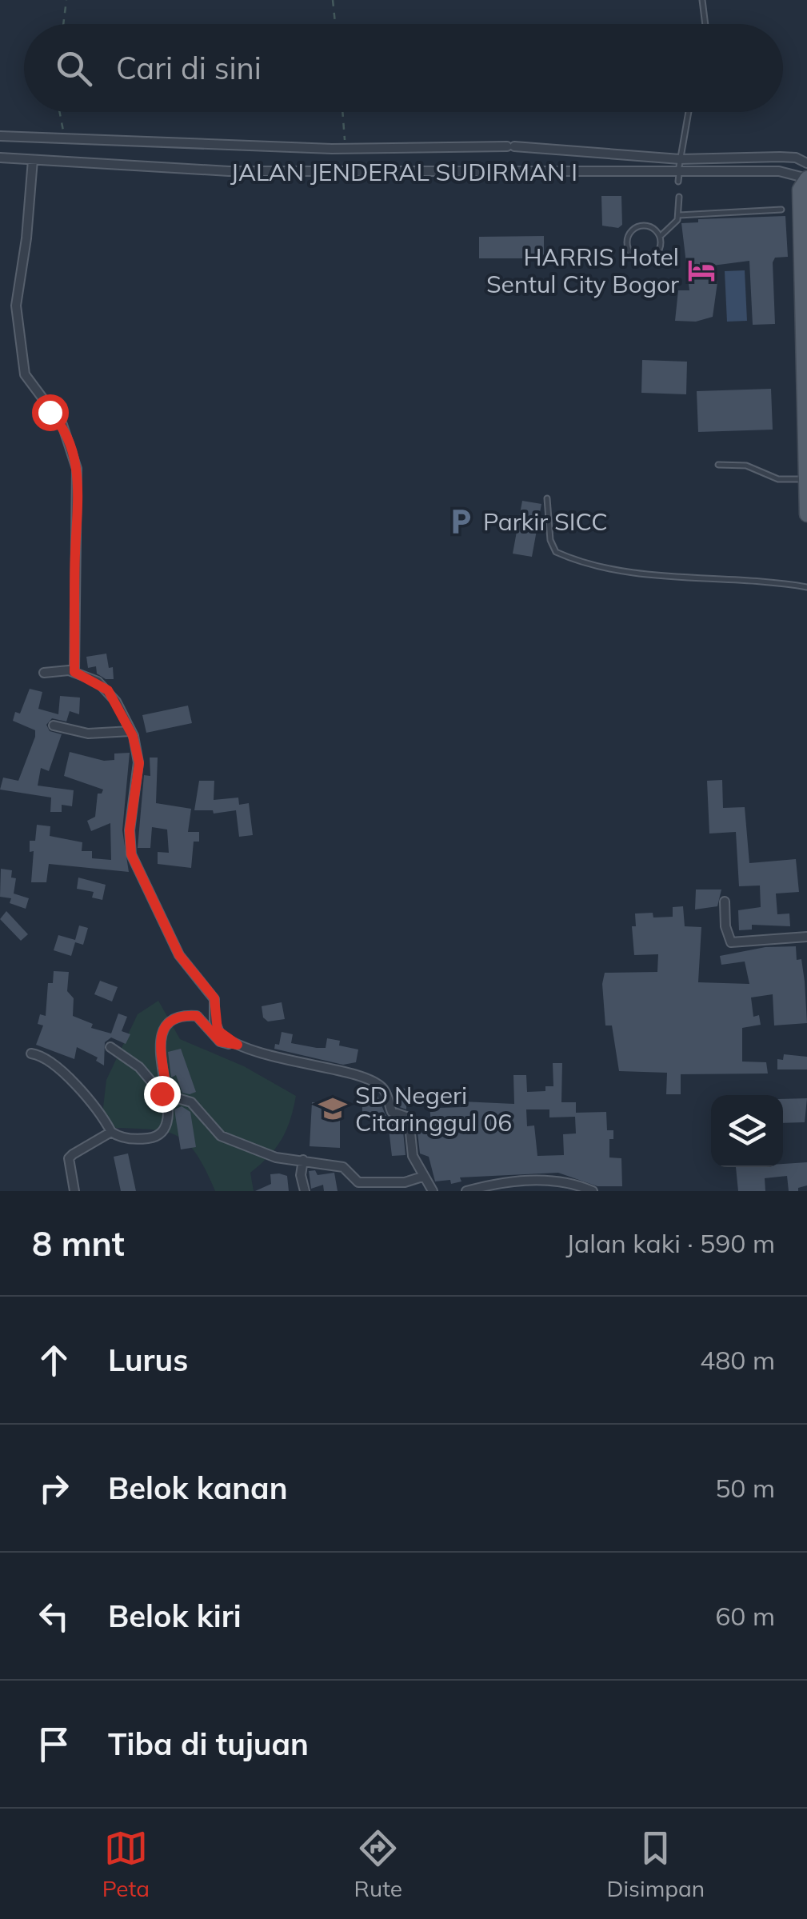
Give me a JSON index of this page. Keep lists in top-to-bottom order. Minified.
{"streets":{"street":["JALAN JENDERAL SUDIRMAN I"]},"places":{"hotel":["HARRIS Hotel Sentul City Bogor"],"parking":["Parkir SICC"],"school or university":["SD Negeri Citaringgul 06"]},"page":{"search":"Cari di sini","heading":["8 mnt","Jalan kaki · 590 m"],"list":[["Lurus","480 m"],["Belok kanan","50 m"],["Belok kiri","60 m"],"Tiba di tujuan"],"nav":["Peta","Rute","Disimpan"]}}
